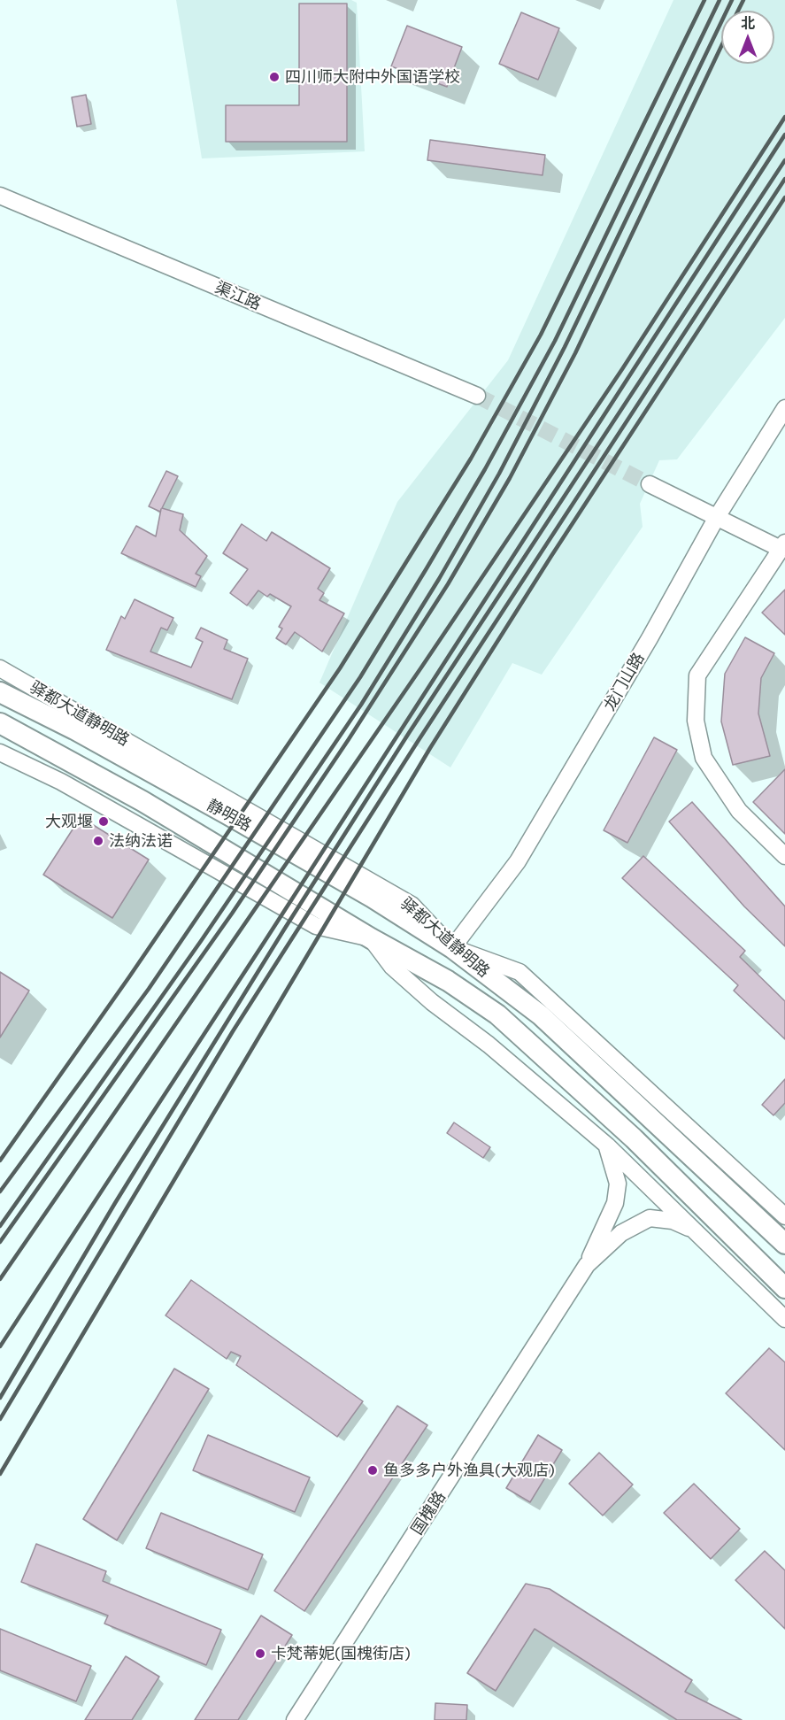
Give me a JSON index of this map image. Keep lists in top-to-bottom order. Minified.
{"streets":{"main road":["驿都大道静明路","静明路"],"street":["渠江路","龙门山路","国槐路"]},"crossings":[["龙门山路","驿都大道静明路"],["龙门山路","静明路"],["驿都大道静明路","静明路"]],"places":["四川师大附中外国语学校","大观堰","法纳法诺","鱼多多户外渔具(大观店)","卡梵蒂妮(国槐街店)"],"north":"top"}
